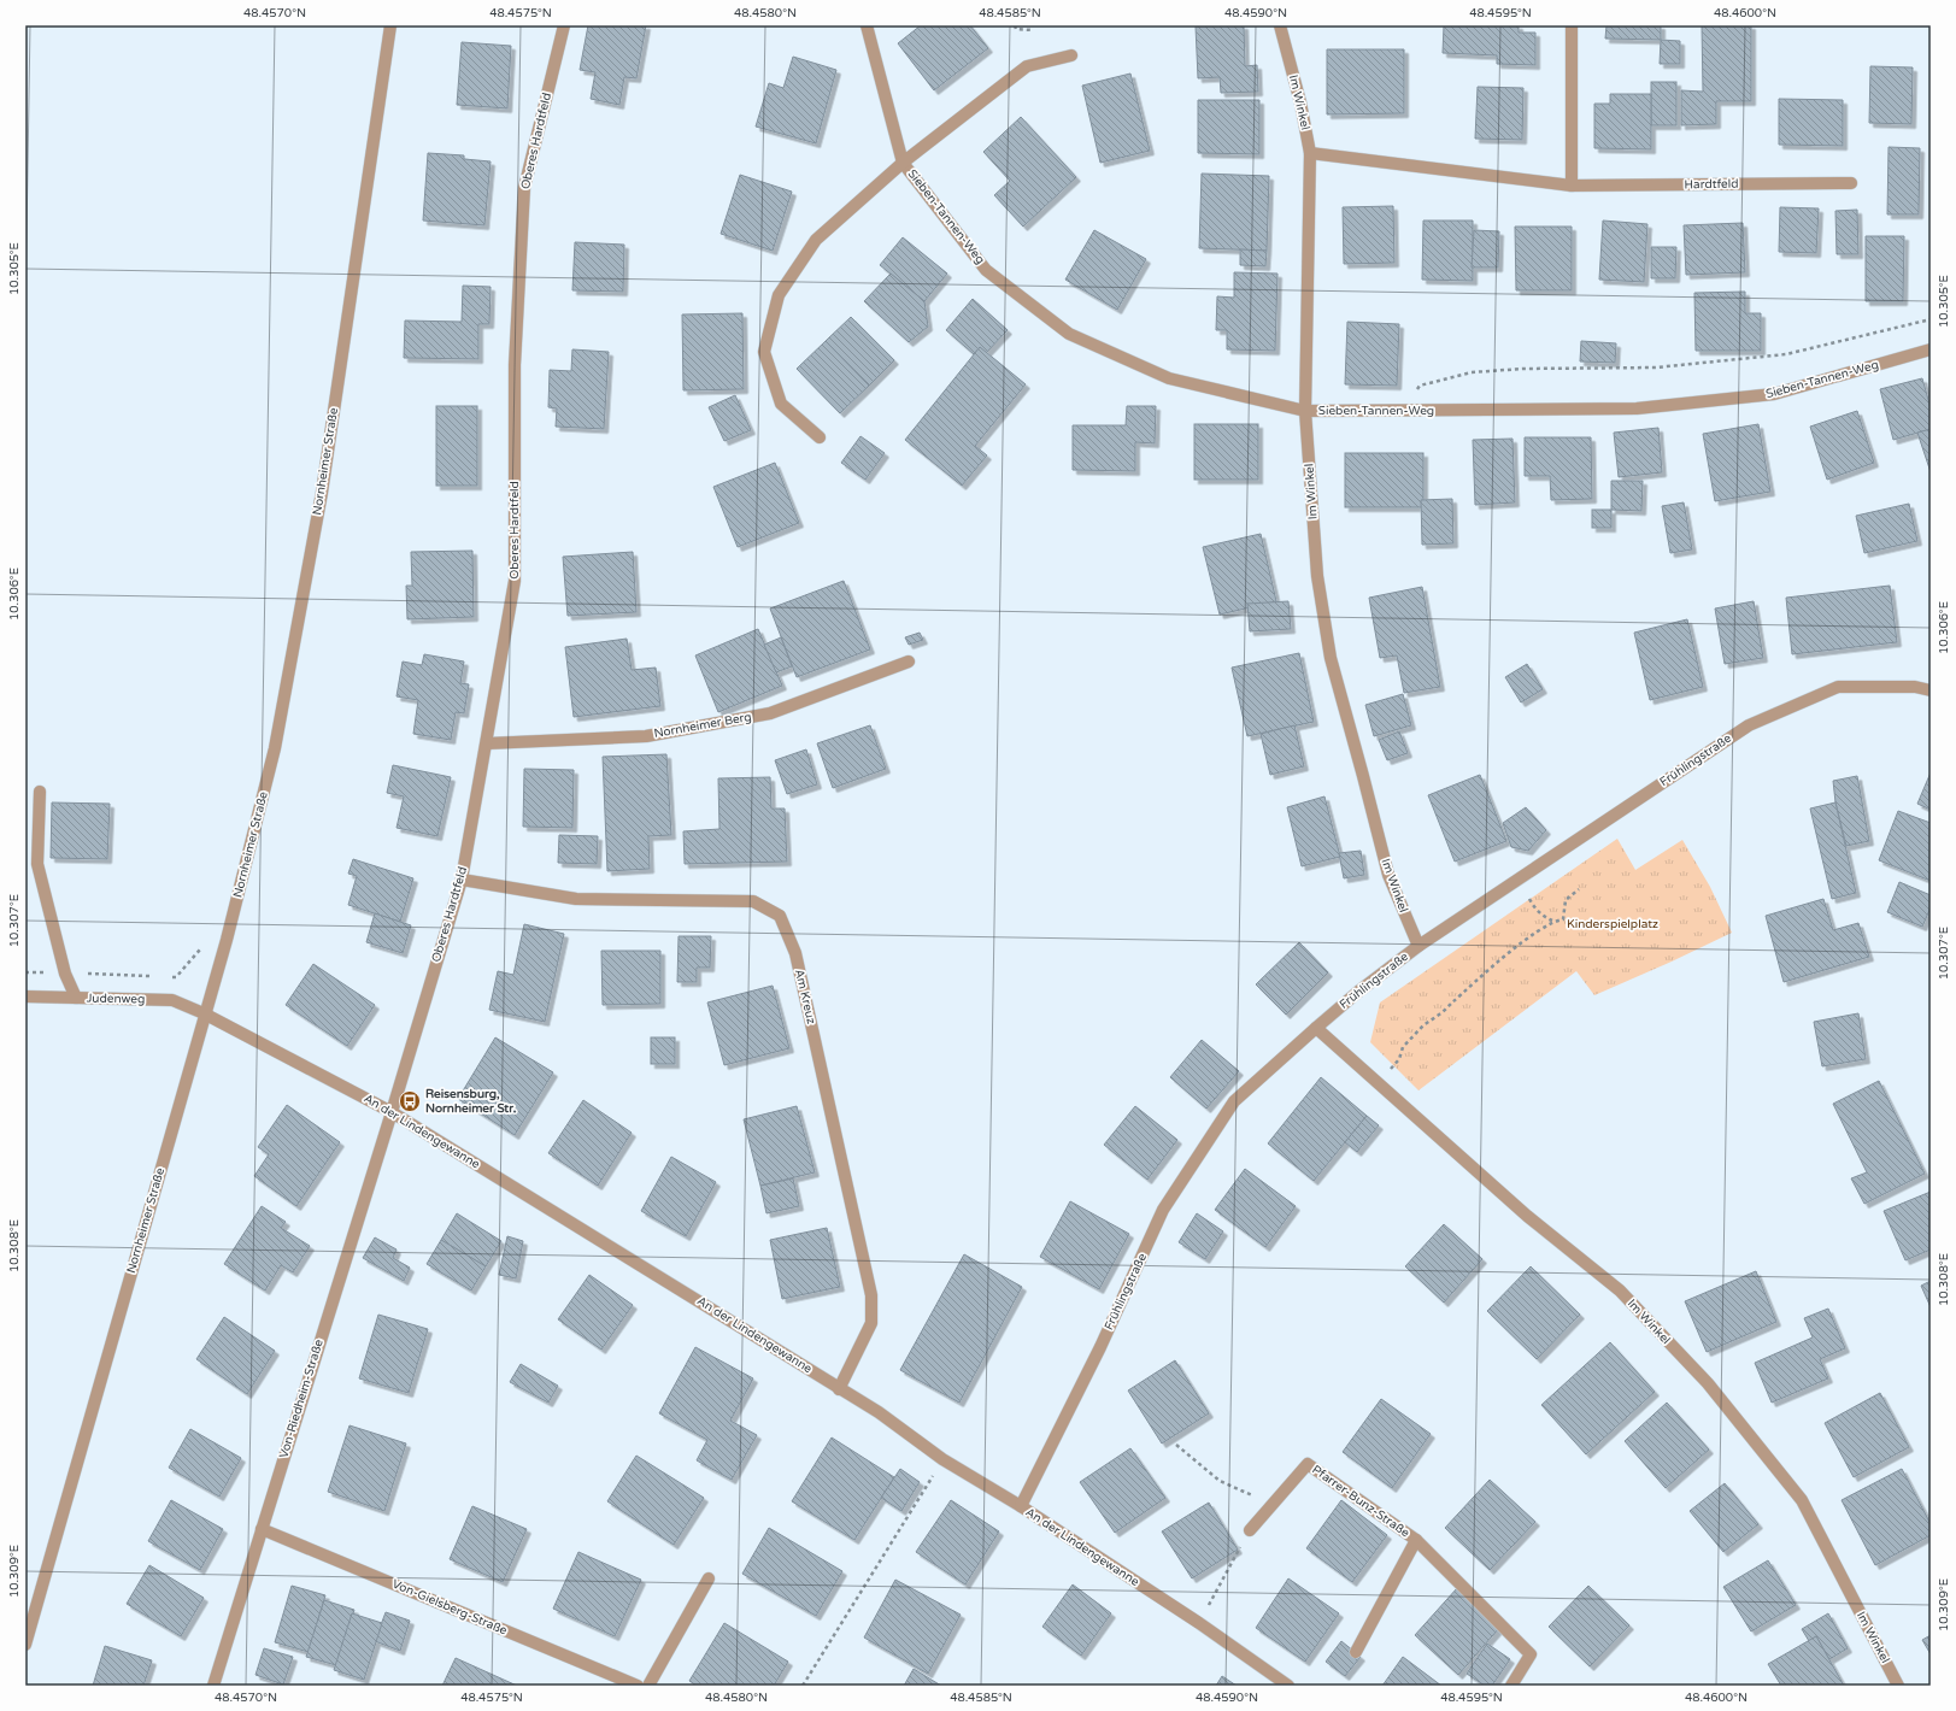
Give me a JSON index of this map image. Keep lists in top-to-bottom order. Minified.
{"streets":{"street":["Im Winkel","Oberes Hardtfeld","Hardtfeld","Sieben-Tannen-Weg","Nornheimer Straße","Nornheimer Berg","Frühlingstraße","Am Kreuz","Judenweg","An der Lindengewanne","Von-Riedheim-Straße","Pfarrer-Bunz-Straße","Von-Gielsberg-Straße"]},"crossings":[["Im Winkel","Hardtfeld"],["Im Winkel","Sieben-Tannen-Weg"],["Im Winkel","Frühlingstraße"],["Oberes Hardtfeld","Nornheimer Berg"],["Oberes Hardtfeld","Am Kreuz"],["Oberes Hardtfeld","An der Lindengewanne"],["Oberes Hardtfeld","Von-Riedheim-Straße"],["Nornheimer Straße","Judenweg"],["Nornheimer Straße","An der Lindengewanne"],["Frühlingstraße","An der Lindengewanne"],["Am Kreuz","An der Lindengewanne"],["Judenweg","An der Lindengewanne"],["An der Lindengewanne","Von-Riedheim-Straße"],["Von-Riedheim-Straße","Von-Gielsberg-Straße"]],"parks":["Kinderspielplatz"],"places":{"bus stop":["Reisensburg, Nornheimer Str."]},"coordinates":["48.4570°N","48.4575°N","48.4580°N","48.4585°N","48.4590°N","48.4595°N","48.4600°N","10.305°E","10.306°E","10.307°E","10.308°E","10.309°E"]}
